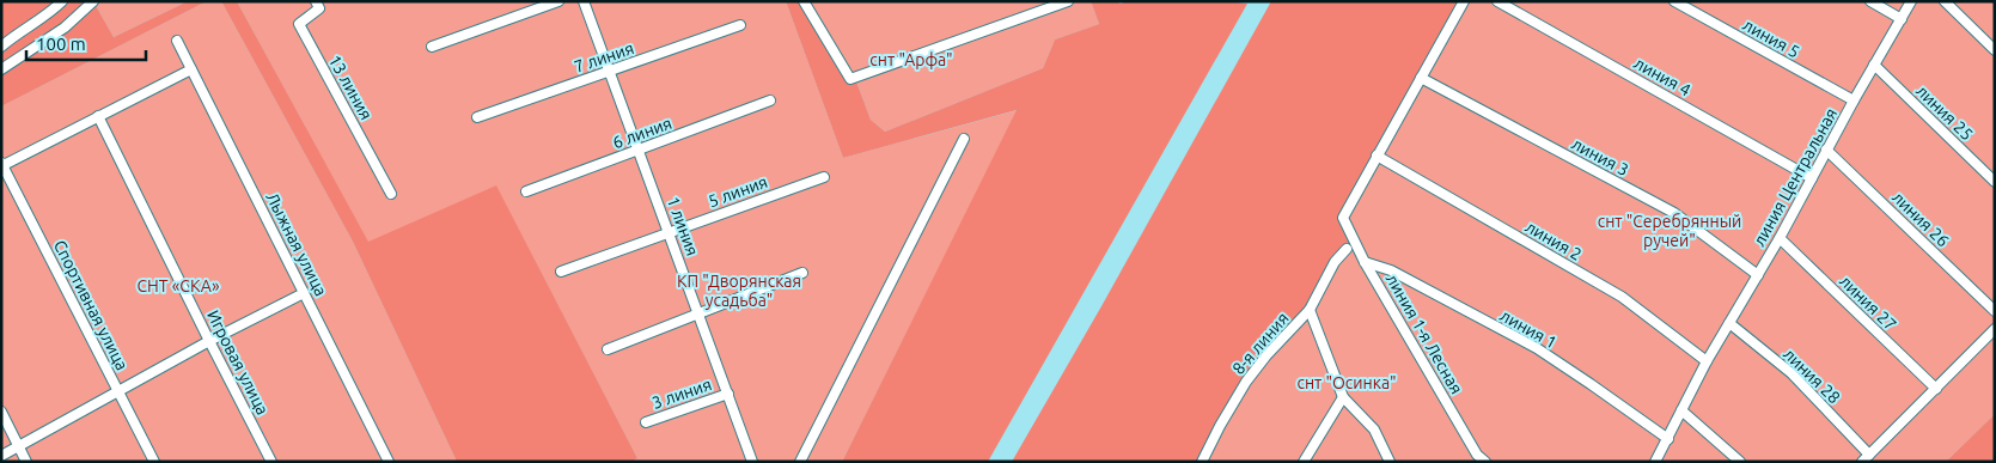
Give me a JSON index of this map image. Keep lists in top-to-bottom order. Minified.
{"streets":{"street":["линия 5","7 линия","линия 4","13 линия","линия 25","6 линия","линия 3","линия Центральная","5 линия","линия 26","1 линия","линия 2","Лыжная улица","линия 27","Спортивная улица","линия 1","линия 1-я Лесная","8-я линия","Игровая улица","линия 28","3 линия"]},"crossings":[["линия 5","линия Центральная"],["7 линия","1 линия"],["линия 4","линия Центральная"],["линия 25","линия Центральная"],["6 линия","1 линия"],["линия 3","линия Центральная"],["линия Центральная","линия 26"],["линия Центральная","линия 2"],["линия Центральная","линия 27"],["линия Центральная","линия 1"],["линия Центральная","линия 28"],["5 линия","1 линия"],["1 линия","3 линия"],["линия 2","линия 1-я Лесная"],["линия 1","линия 1-я Лесная"]],"parks":["снт \"Арфа\"","снт \"Серебрянный ручей\"","КП \"Дворянская усадьба\"","СНТ «СКА»","снт \"Осинка\""],"scale_bar":"100 m"}
